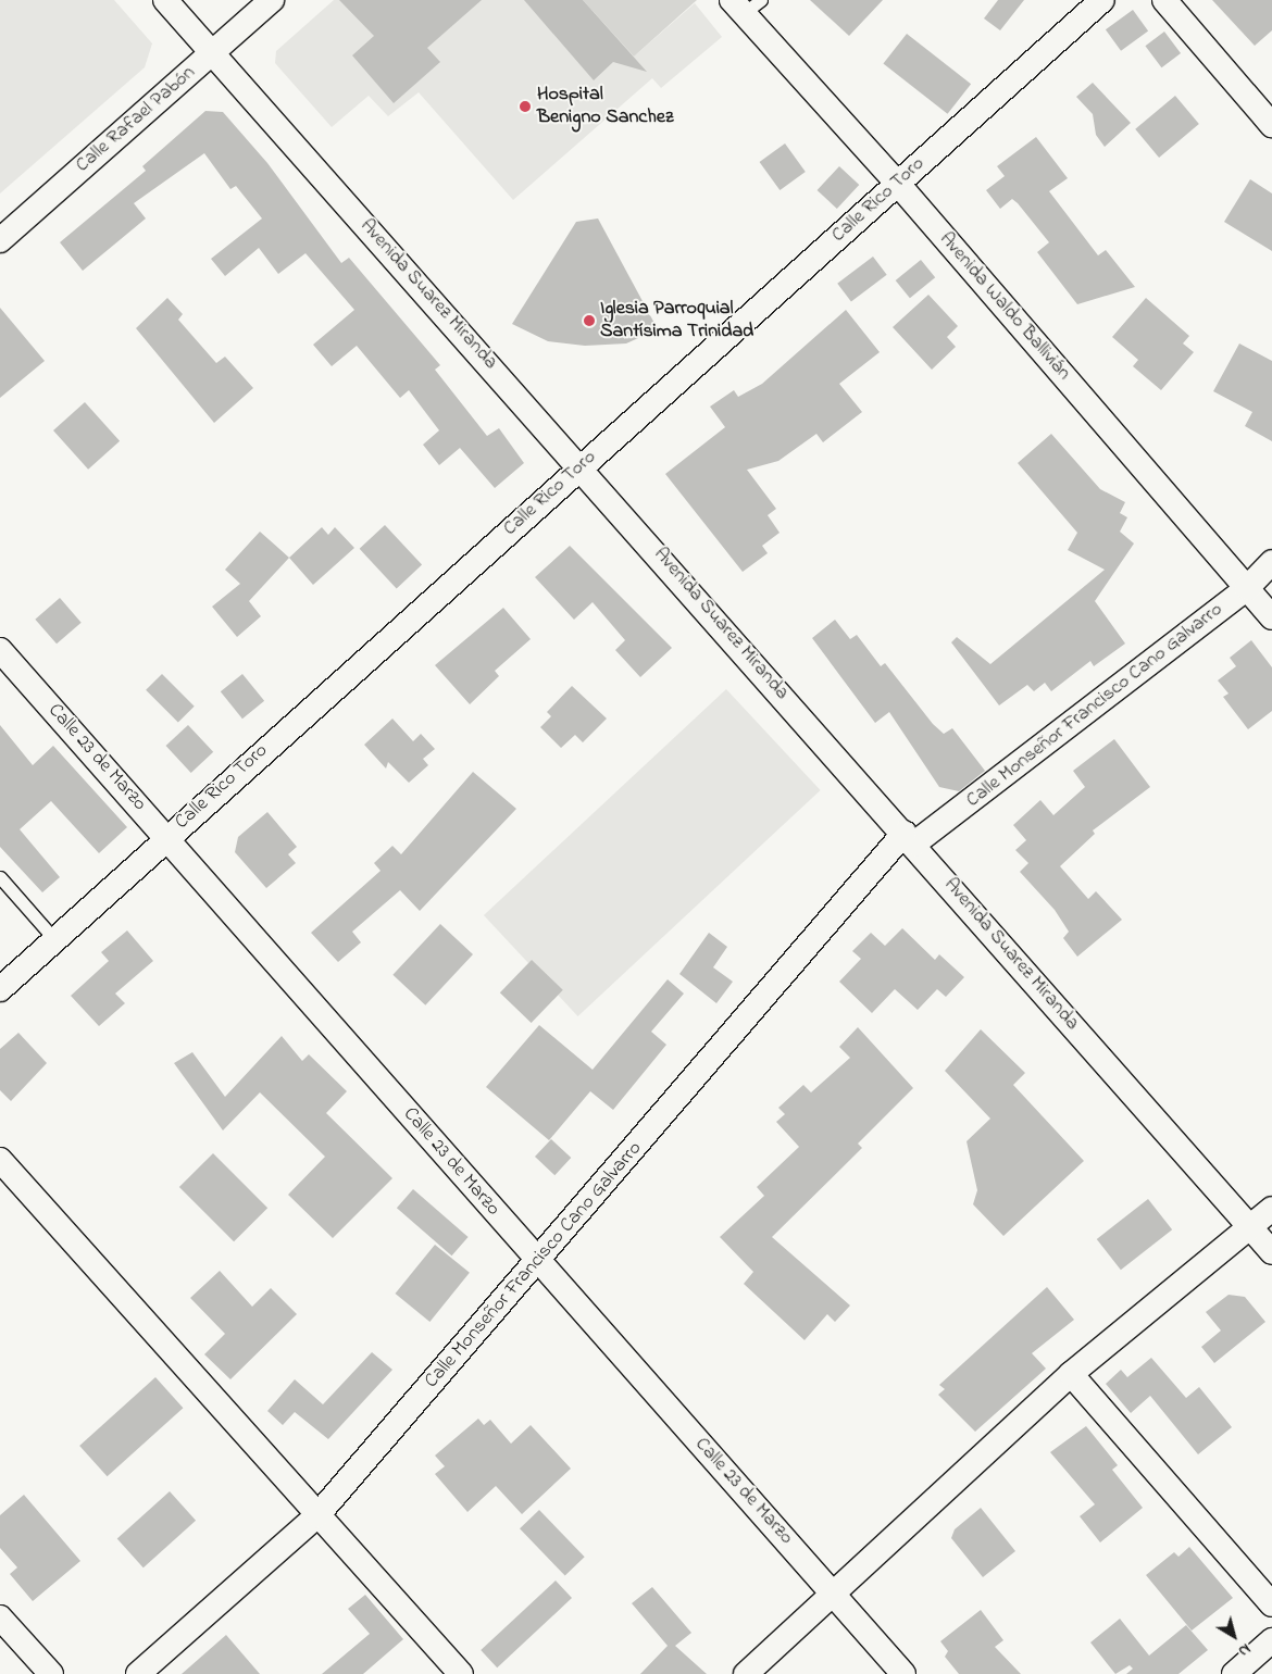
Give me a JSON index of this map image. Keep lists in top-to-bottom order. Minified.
{"streets":{"street":["Calle Rafael Pabón","Calle Rico Toro","Avenida Suarez Miranda","Avenida Waldo Ballivián","Calle Monseñor Francisco Cano Galvarro","Calle 23 de Marzo"]},"crossings":[["Calle Rafael Pabón","Avenida Suarez Miranda"],["Calle Rico Toro","Avenida Suarez Miranda"],["Calle Rico Toro","Avenida Waldo Ballivián"],["Calle Rico Toro","Calle 23 de Marzo"],["Avenida Suarez Miranda","Calle Monseñor Francisco Cano Galvarro"],["Avenida Waldo Ballivián","Calle Monseñor Francisco Cano Galvarro"],["Calle Monseñor Francisco Cano Galvarro","Calle 23 de Marzo"]],"places":["Hospital Benigno Sanchez","Iglesia Parroquial Santísima Trinidad"],"north":"bottom right"}
